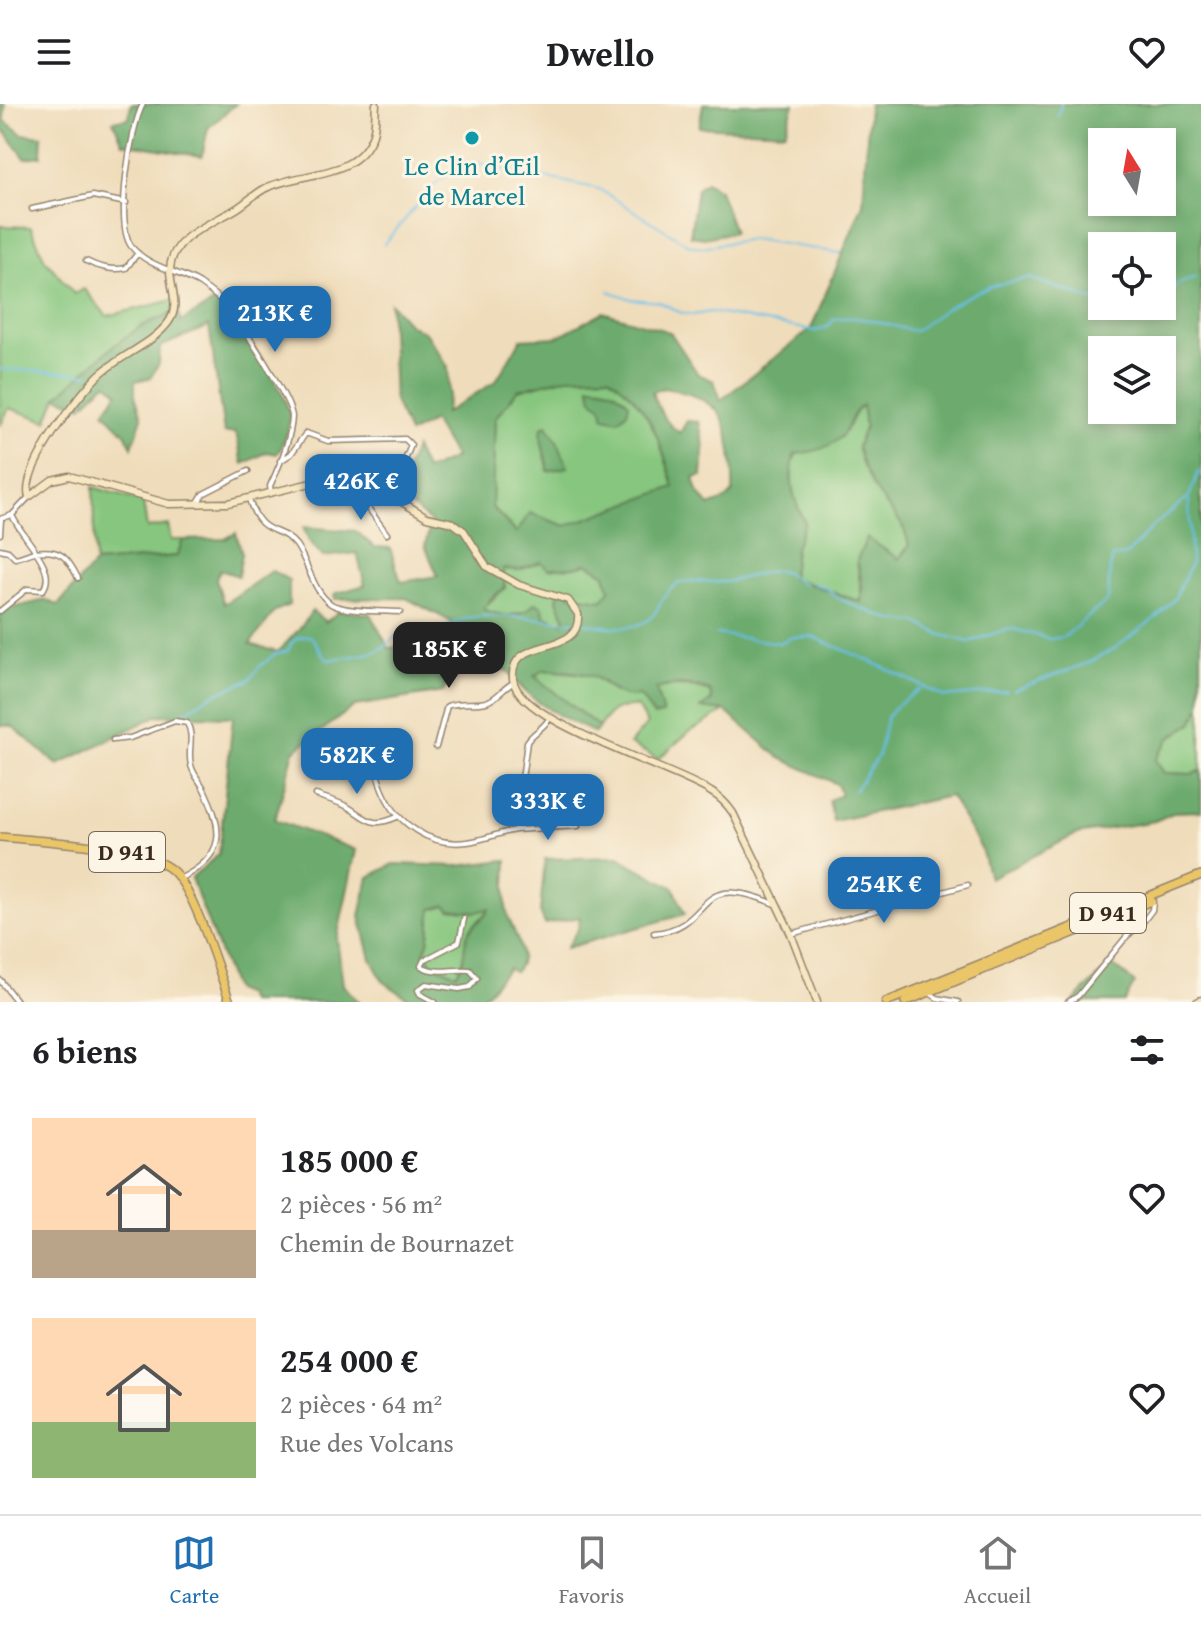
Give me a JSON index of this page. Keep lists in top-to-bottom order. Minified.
{"streets":{"main road":["D 941"]},"places":["Le Clin d’Œil de Marcel"],"north":"top","page":{"header":"Dwello","price":["213K €","426K €","185K €","582K €","333K €","254K €"],"heading":"6 biens","list":[{"name":"185 000 €","note":"2 pièces · 56 m² · Chemin de Bournazet"},{"name":"254 000 €","note":"2 pièces · 64 m² · Rue des Volcans"}],"tabs":["Carte","Favoris","Accueil"]}}
